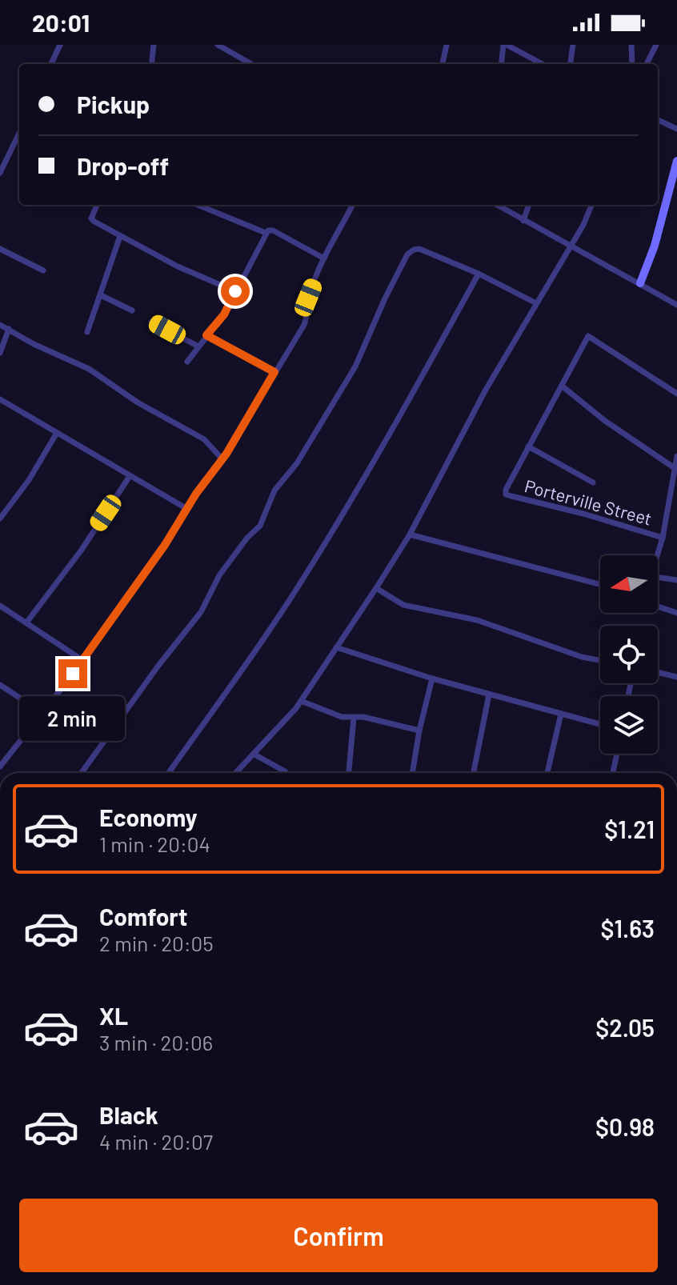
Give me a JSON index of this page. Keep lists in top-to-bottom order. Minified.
{"streets":{"street":["Porterville Street"]},"north":"left","page":{"status":"20:01","banner":["Pickup","Drop-off"],"bubble":"2 min","list":[{"name":"Economy","note":"1 min · 20:04","value":"$1.21"},{"name":"Comfort","note":"2 min · 20:05","value":"$1.63"},{"name":"XL","note":"3 min · 20:06","value":"$2.05"},{"name":"Black","note":"4 min · 20:07","value":"$0.98"}],"buttons":"Confirm"}}
